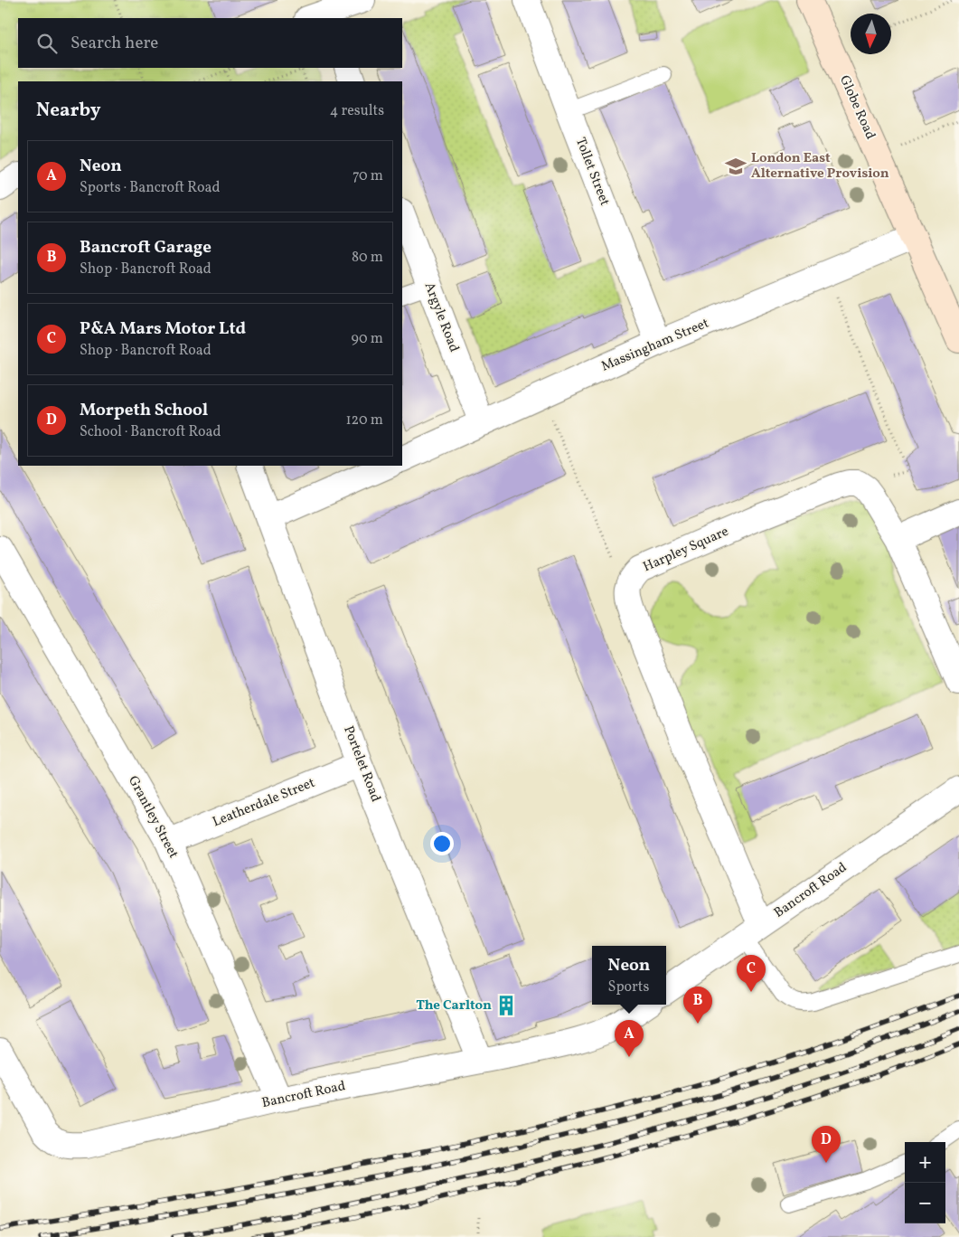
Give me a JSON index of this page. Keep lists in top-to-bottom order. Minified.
{"streets":{"main road":["Globe Road"],"street":["Tollet Street","Argyle Road","Massingham Street","Harpley Square","Portelet Road","Leatherdale Street","Grantley Street","Bancroft Road"]},"crossings":[["Globe Road","Massingham Street"],["Tollet Street","Massingham Street"],["Argyle Road","Massingham Street"],["Portelet Road","Leatherdale Street"],["Portelet Road","Bancroft Road"],["Leatherdale Street","Grantley Street"],["Grantley Street","Bancroft Road"]],"places":{"school or university":["London East Alternative Provision"],"building":["The Carlton"]},"north":"bottom","page":{"search":"Search here","heading":["Nearby","4 results"],"list":[{"mark":"A","name":"Neon","note":"Sports · Bancroft Road","value":"70 m"},{"mark":"B","name":"Bancroft Garage","note":"Shop · Bancroft Road","value":"80 m"},{"mark":"C","name":"P&A Mars Motor Ltd","note":"Shop · Bancroft Road","value":"90 m"},{"mark":"D","name":"Morpeth School","note":"School · Bancroft Road","value":"120 m"}],"popup":["Neon","Sports"],"pins":["C","B","A","D"],"map_buttons":["+","−"]}}
